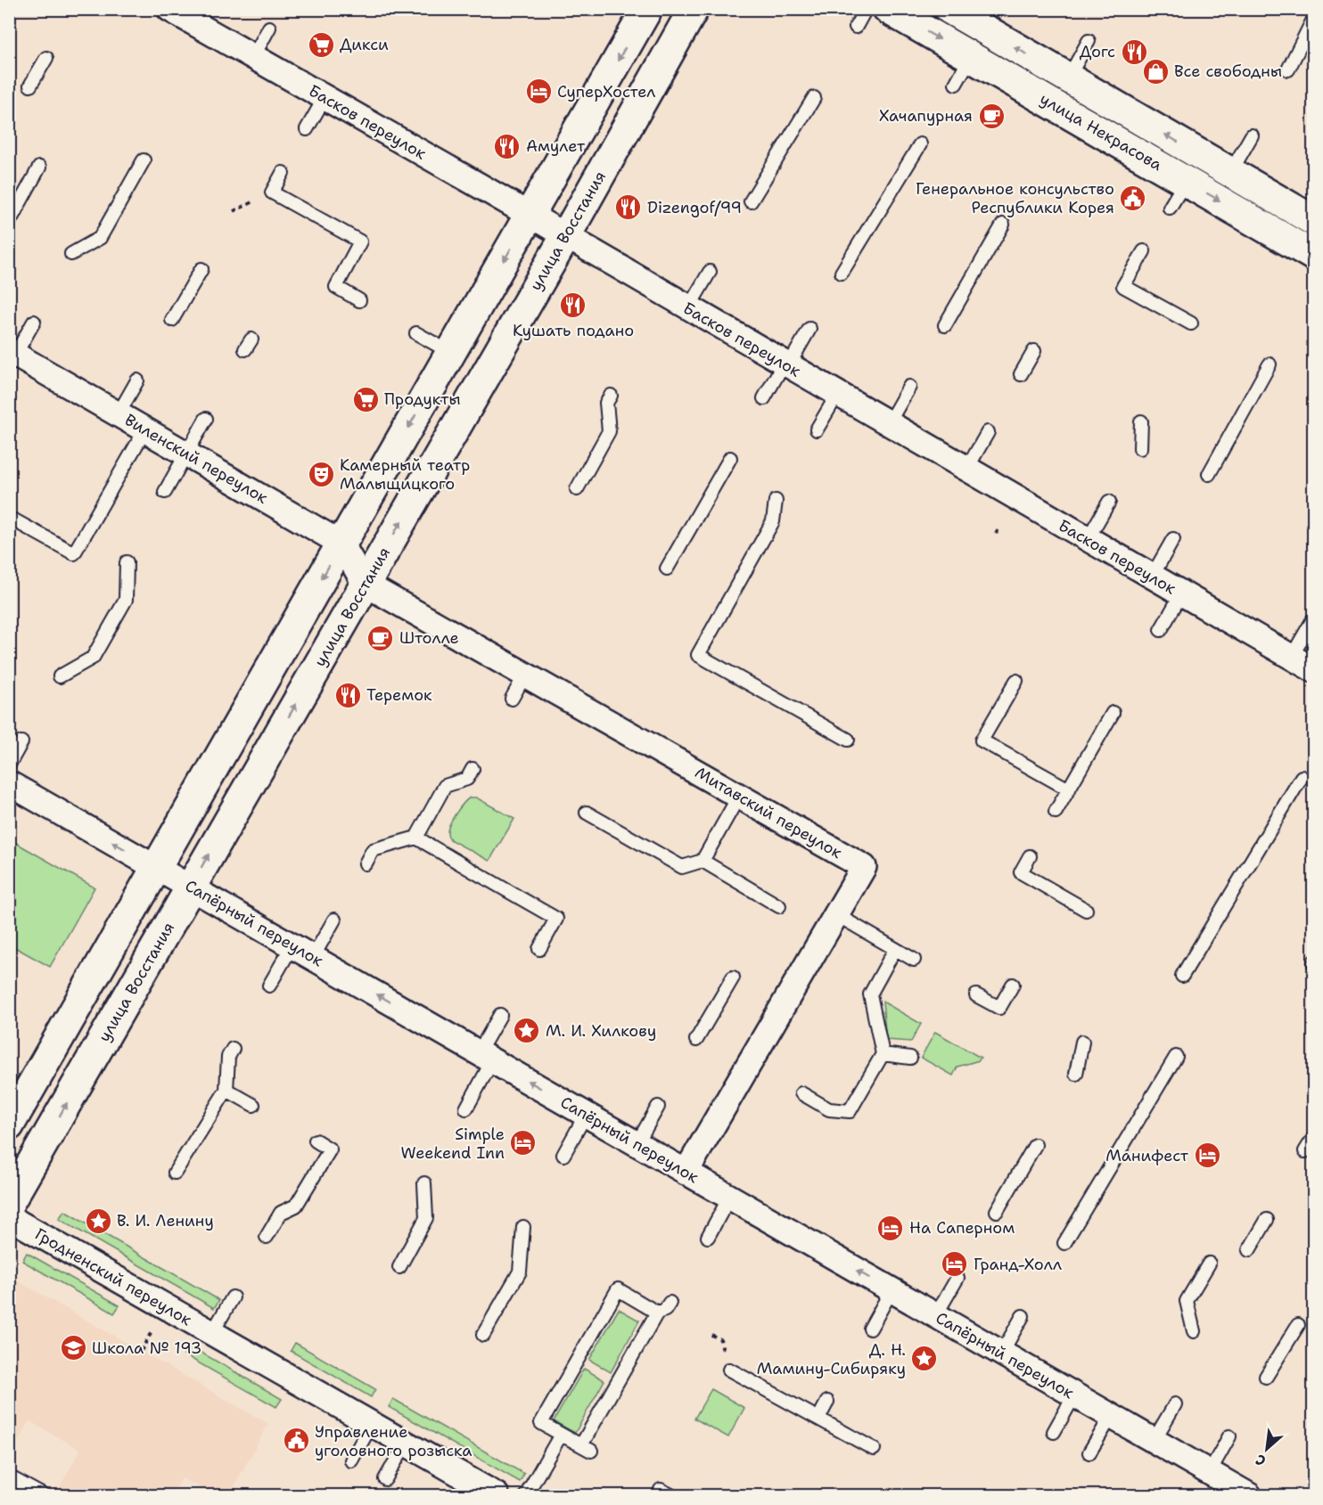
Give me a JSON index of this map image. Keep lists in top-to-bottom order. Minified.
{"streets":{"street":["Басков переулок","улица Некрасова","улица Восстания","Виленский переулок","Митавский переулок","Сапёрный переулок","Гродненский переулок"]},"crossings":[["Басков переулок","улица Восстания"],["улица Восстания","Виленский переулок"],["улица Восстания","Митавский переулок"],["улица Восстания","Сапёрный переулок"],["Виленский переулок","Митавский переулок"],["Митавский переулок","Сапёрный переулок"]],"one_way":["Сапёрный переулок"],"places":{"supermarket":["Дикси","Продукты"],"restaurant":["Догс","Амулет","Dizengof/99","Кушать подано","Теремок"],"shop":["Все свободны"],"hotel":["СуперХостел","Simple Weekend Inn","Манифест","На Саперном","Гранд-Холл"],"cafe":["Хачапурная","Штолле"],"public building":["Генеральное консульство Республики Корея","Управление уголовного розыска"],"theatre":["Камерный театр Малыщицкого"],"place":["М. И. Хилкову","В. И. Ленину","Д. Н. Мамину-Сибиряку"],"school or university":["Школа № 193"]},"north":"bottom left"}
